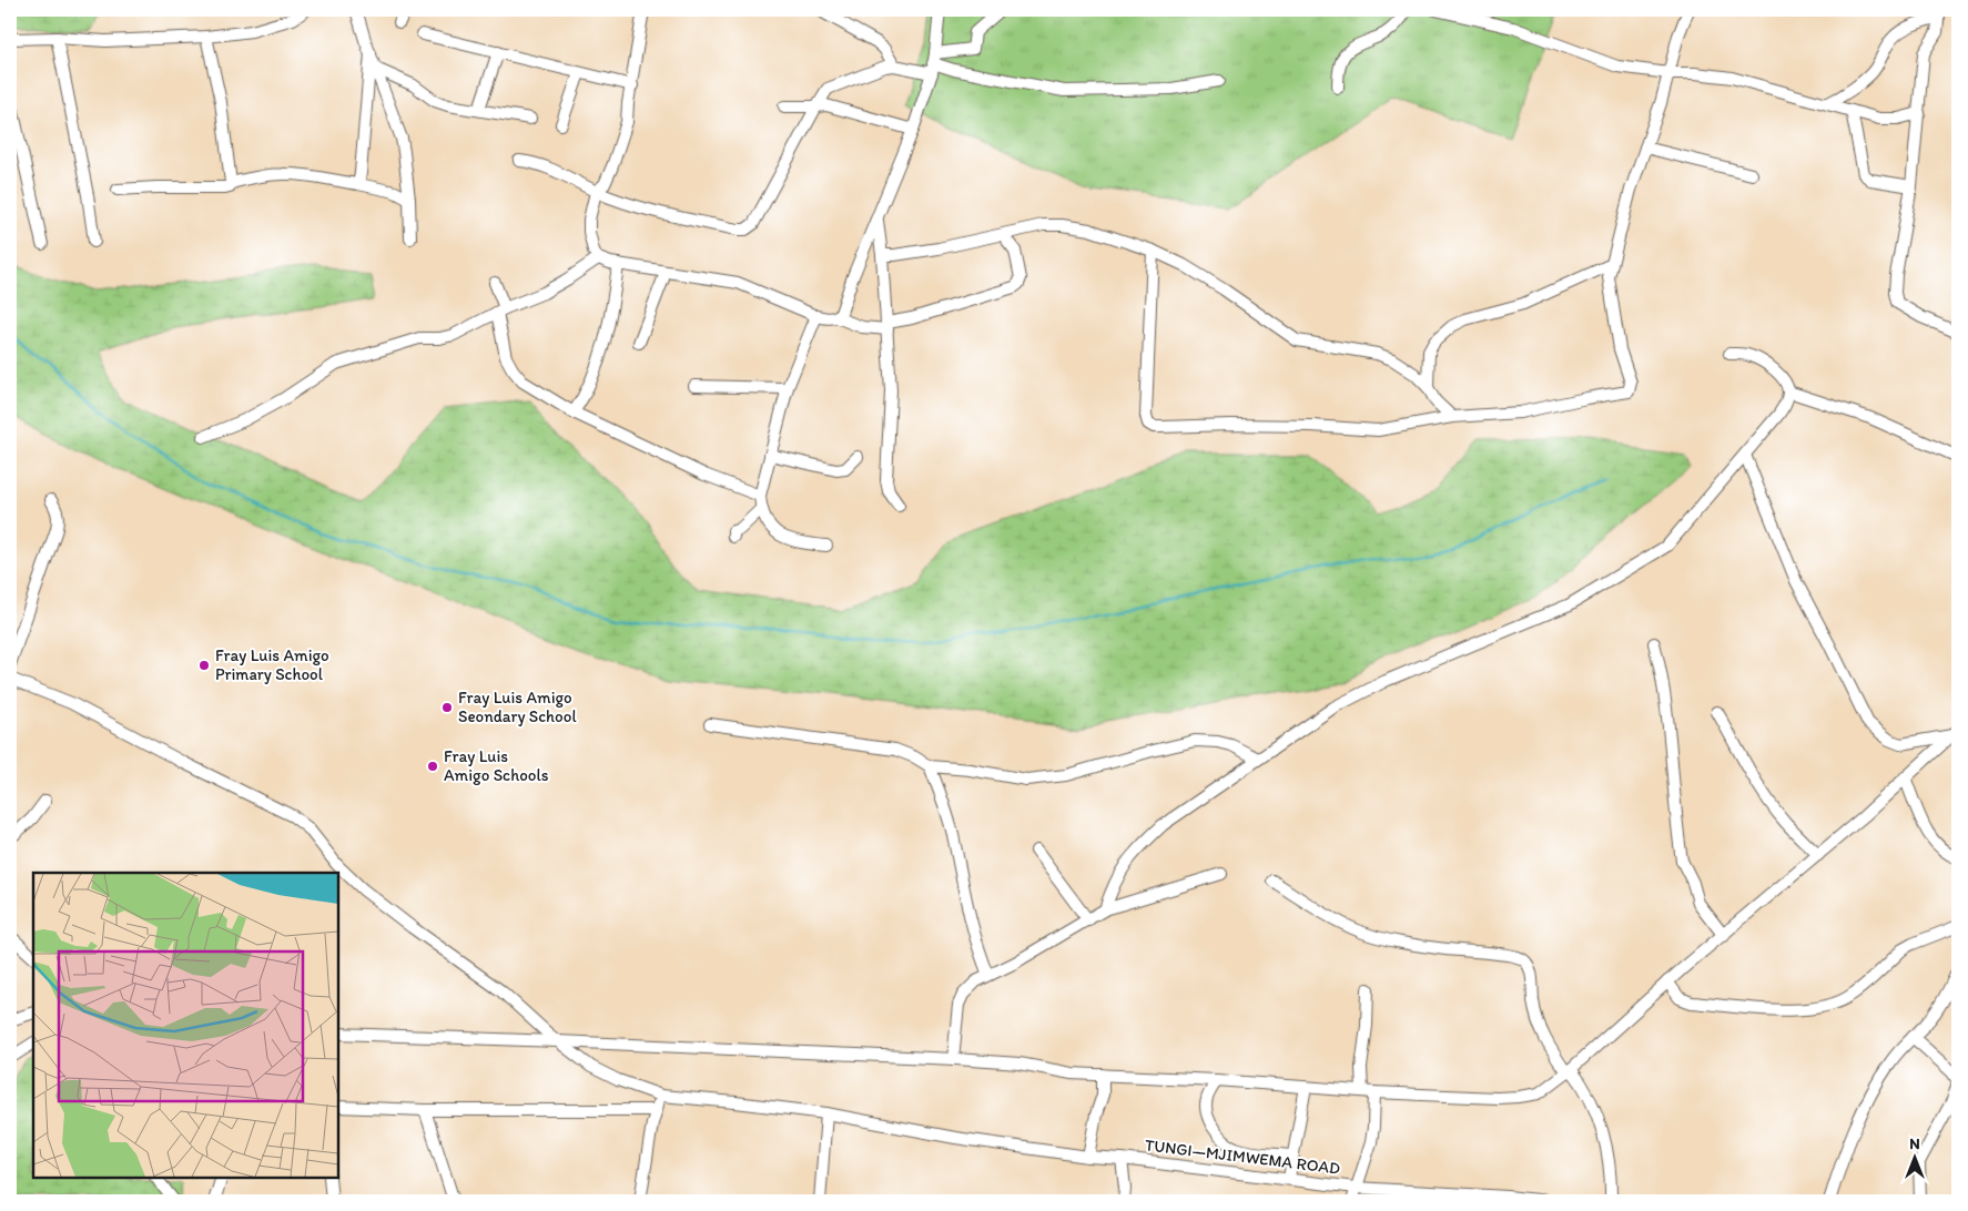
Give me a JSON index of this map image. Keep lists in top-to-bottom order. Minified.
{"streets":{"street":["TUNGI—MJIMWEMA ROAD"]},"places":["Fray Luis Amigo Primary School","Fray Luis Amigo Seondary School","Fray Luis Amigo Schools"],"north":"top"}
